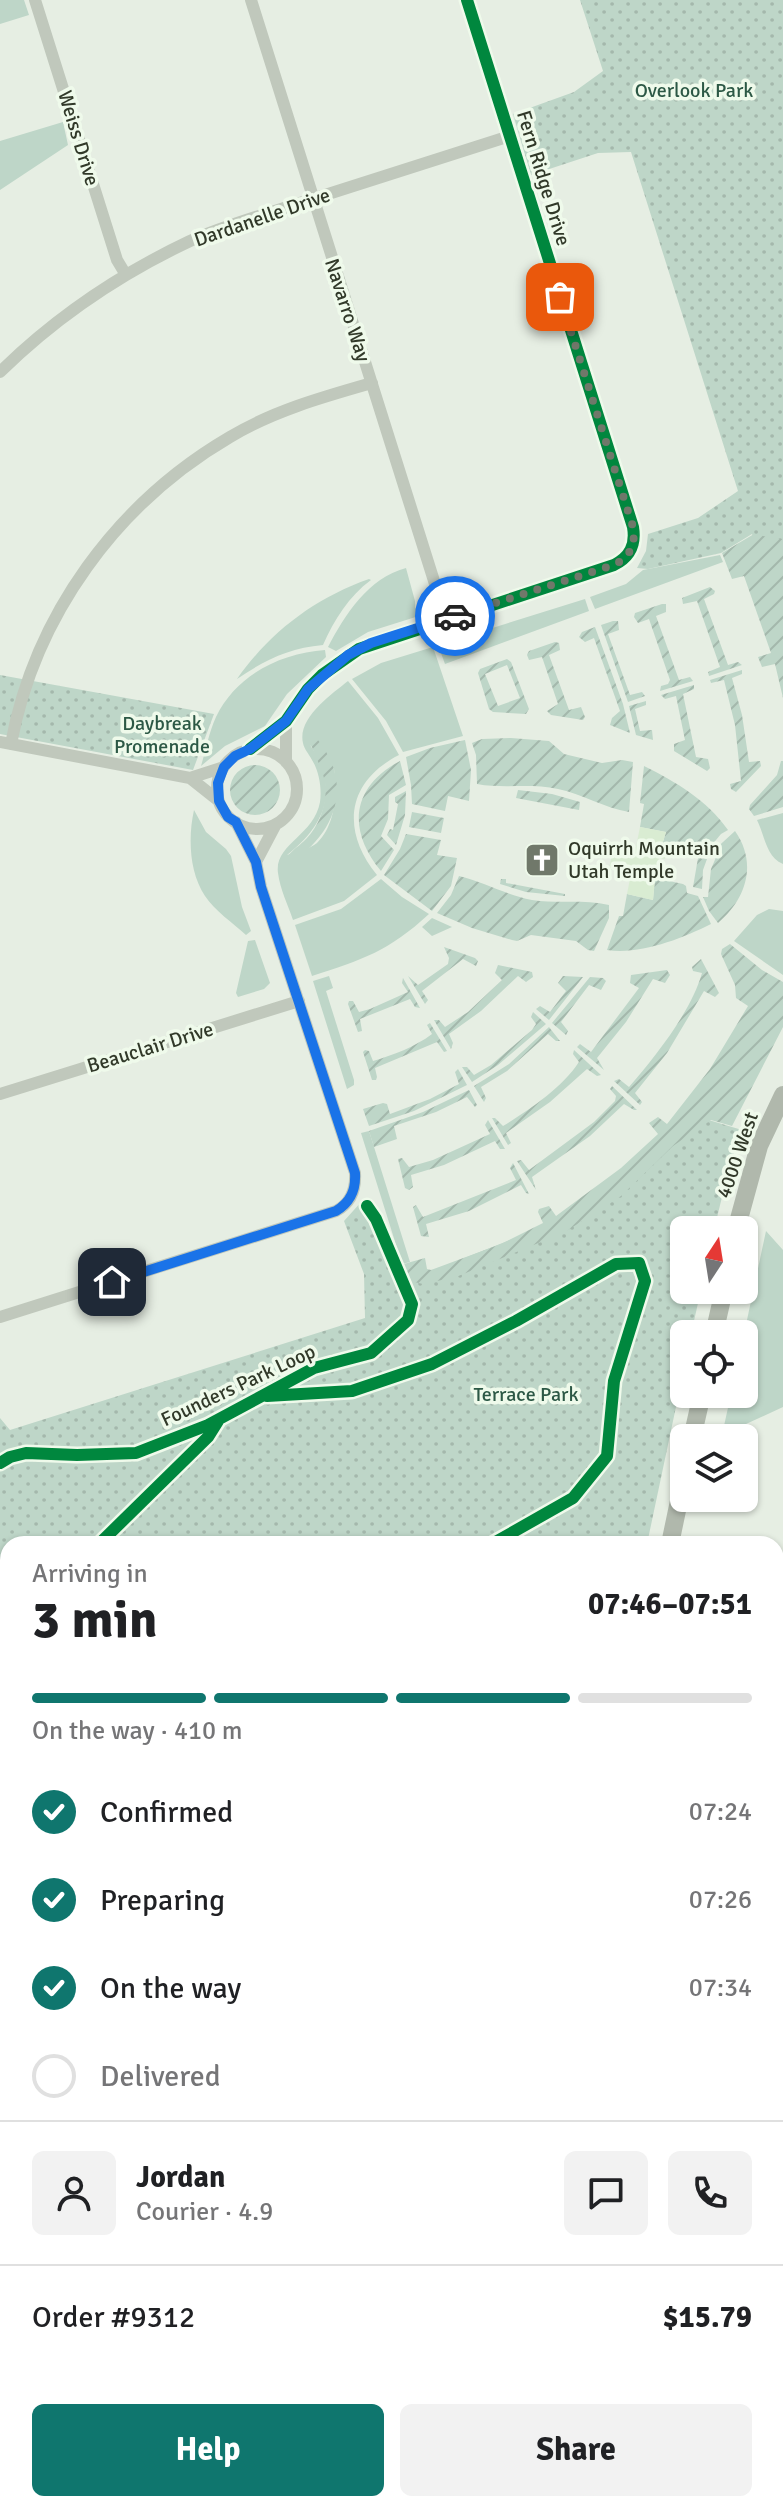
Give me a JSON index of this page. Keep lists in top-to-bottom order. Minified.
{"streets":{"main road":["4000 West"],"street":["Weiss Drive","Fern Ridge Drive","Dardanelle Drive","Navarro Way","Beauclair Drive"],"cycle path":["Founders Park Loop"]},"crossings":[["Weiss Drive","Dardanelle Drive"],["Fern Ridge Drive","Dardanelle Drive"],["Fern Ridge Drive","Navarro Way"],["Dardanelle Drive","Navarro Way"]],"parks":["Overlook Park","Daybreak Promenade","Terrace Park"],"places":{"church":["Oquirrh Mountain Utah Temple"]},"north":"top","page":{"heading":["3 min","Arriving in","07:46–07:51"],"panel":["Jordan","Courier · 4.9","Order #9312","$15.79"],"bar":"On the way · 410 m","list":[["Confirmed","07:24"],["Preparing","07:26"],["On the way","07:34"],"Delivered"],"buttons":["Help","Share"]}}
